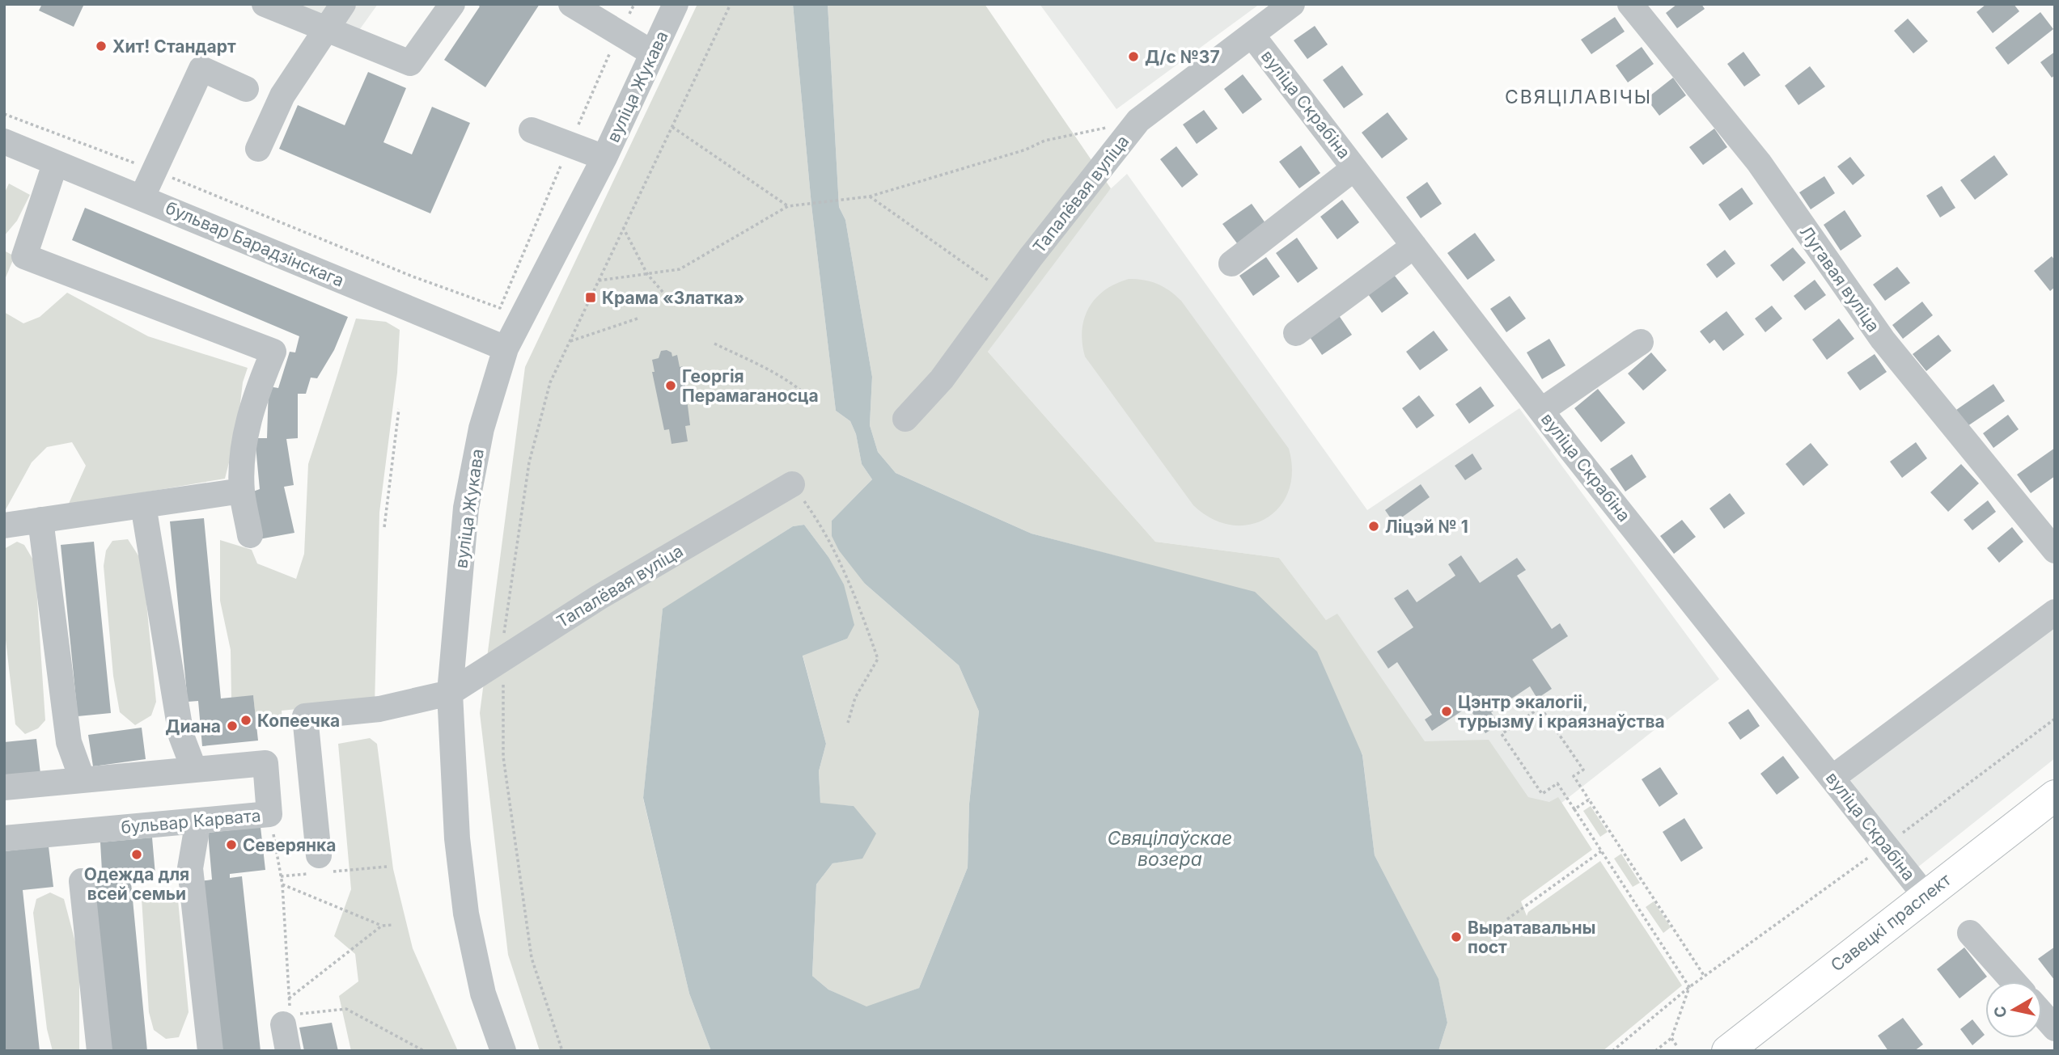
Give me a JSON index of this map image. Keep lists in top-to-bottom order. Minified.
{"streets":{"main road":["Савецкі праспект"],"street":["вуліца Жукава","вуліца Скрабіна","Тапалёвая вуліца","бульвар Барадзінскага","Лугавая вуліца","бульвар Карвата"]},"crossings":[["вуліца Жукава","Тапалёвая вуліца"],["вуліца Жукава","бульвар Барадзінскага"],["вуліца Скрабіна","Тапалёвая вуліца"],["вуліца Скрабіна","Савецкі праспект"]],"districts":["СВЯЦІЛАВІЧЫ"],"water":["Свяцілаўскае возера"],"places":{"other":["Хит! Стандарт","Д/с №37","Георгія Перамаганосца","Ліцэй № 1","Цэнтр экалогіі, турызму і краязнаўства","Копеечка","Диана","Северянка","Одежда для всей семьи","Выратавальны пост"],"transit":["Крама «Златка»"]},"north":"left"}
